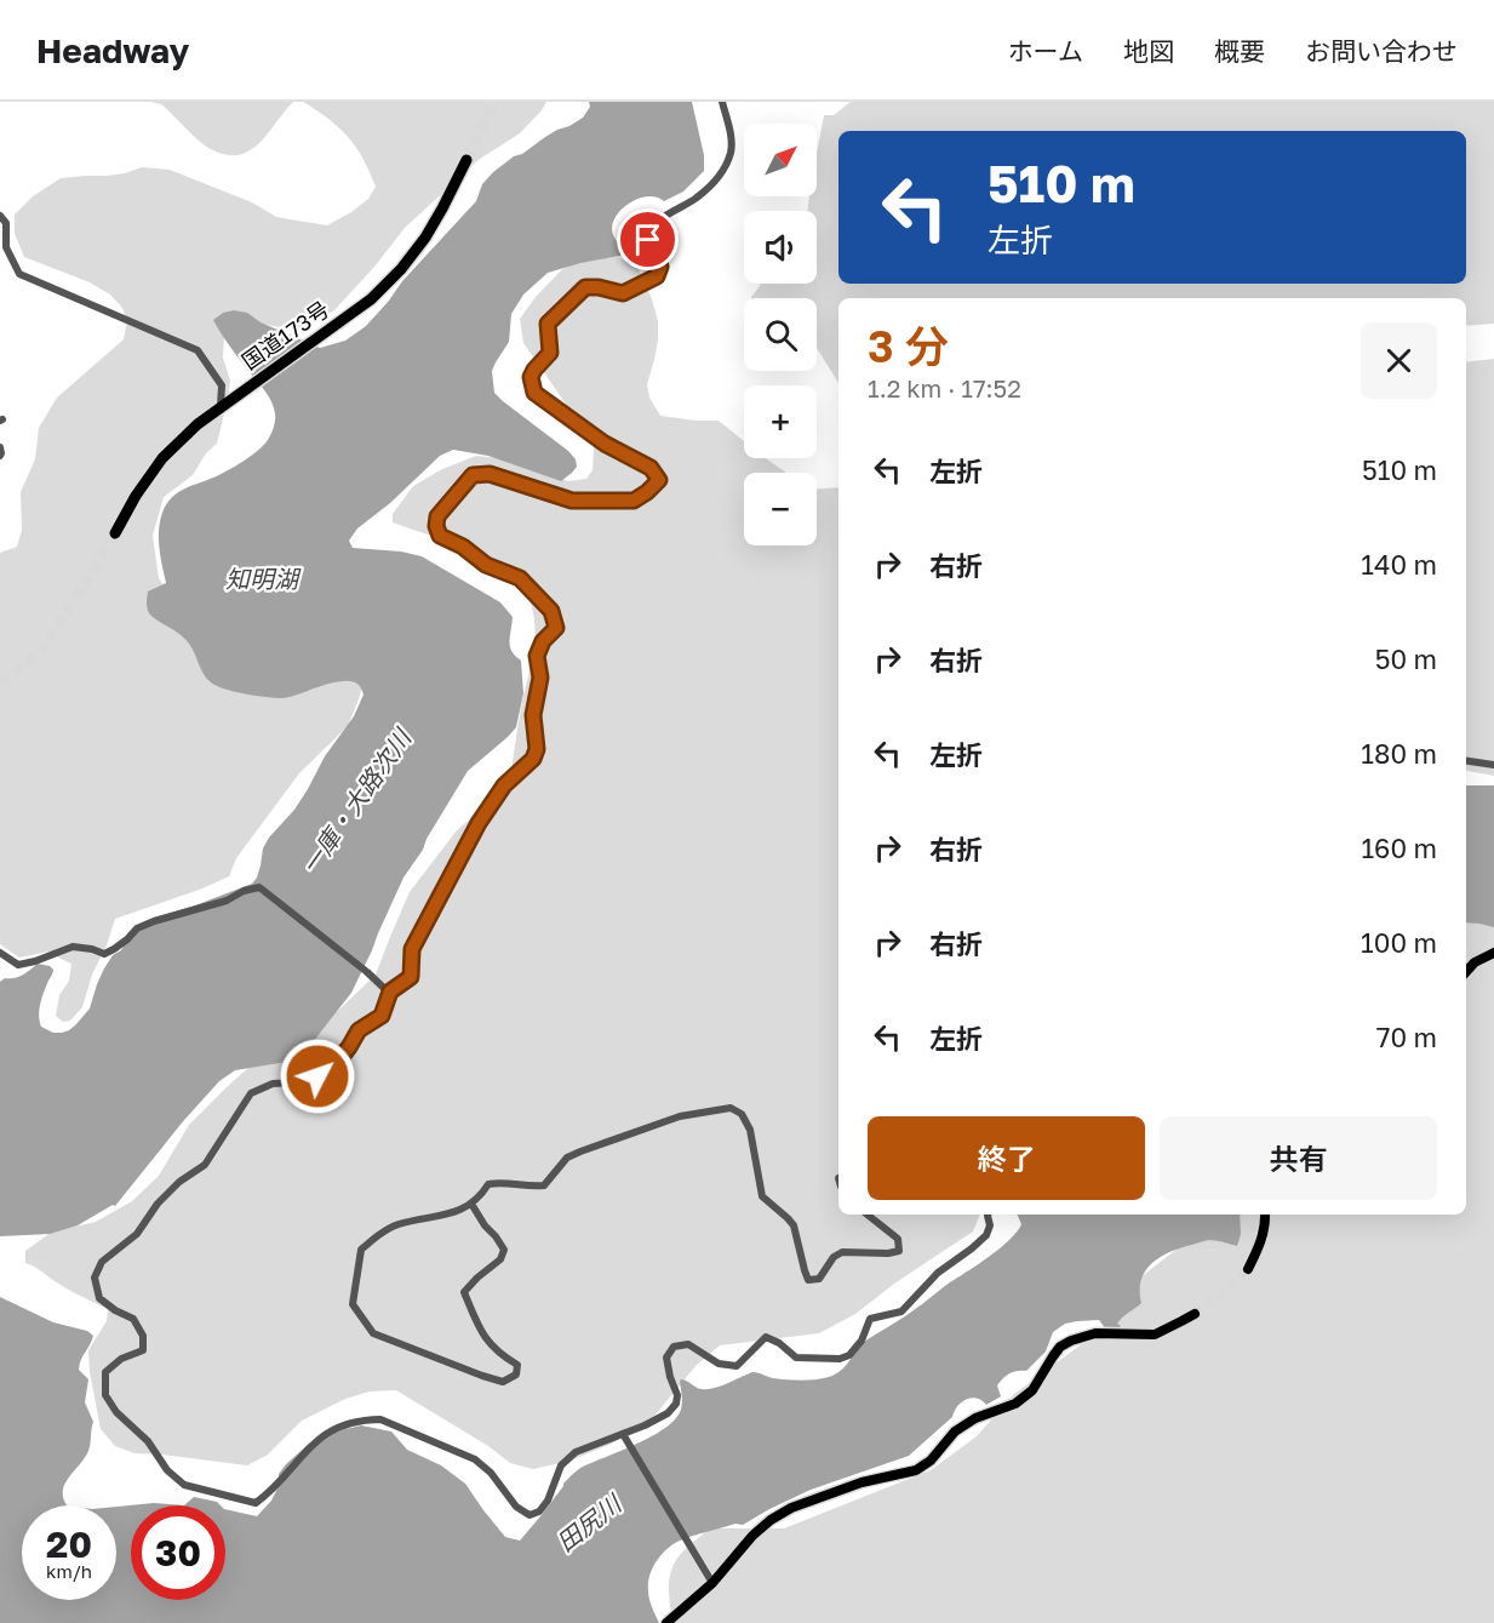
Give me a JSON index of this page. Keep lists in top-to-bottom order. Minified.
{"streets":{"highway":["国道173号"]},"water":["知明湖","一庫・大路次川","田尻川"],"north":"top right","page":{"header":"Headway","nav":["ホーム","地図","概要","お問い合わせ"],"map_buttons":["+","−"],"turn":["510 m","左折"],"heading":["3 分","1.2 km · 17:52"],"list":[{"name":"左折","value":"510 m"},{"name":"右折","value":"140 m"},{"name":"右折","value":"50 m"},{"name":"左折","value":"180 m"},{"name":"右折","value":"160 m"},{"name":"右折","value":"100 m"},{"name":"左折","value":"70 m"}],"buttons":["終了","共有"],"speed":"20 km/h","limit":"30"}}
